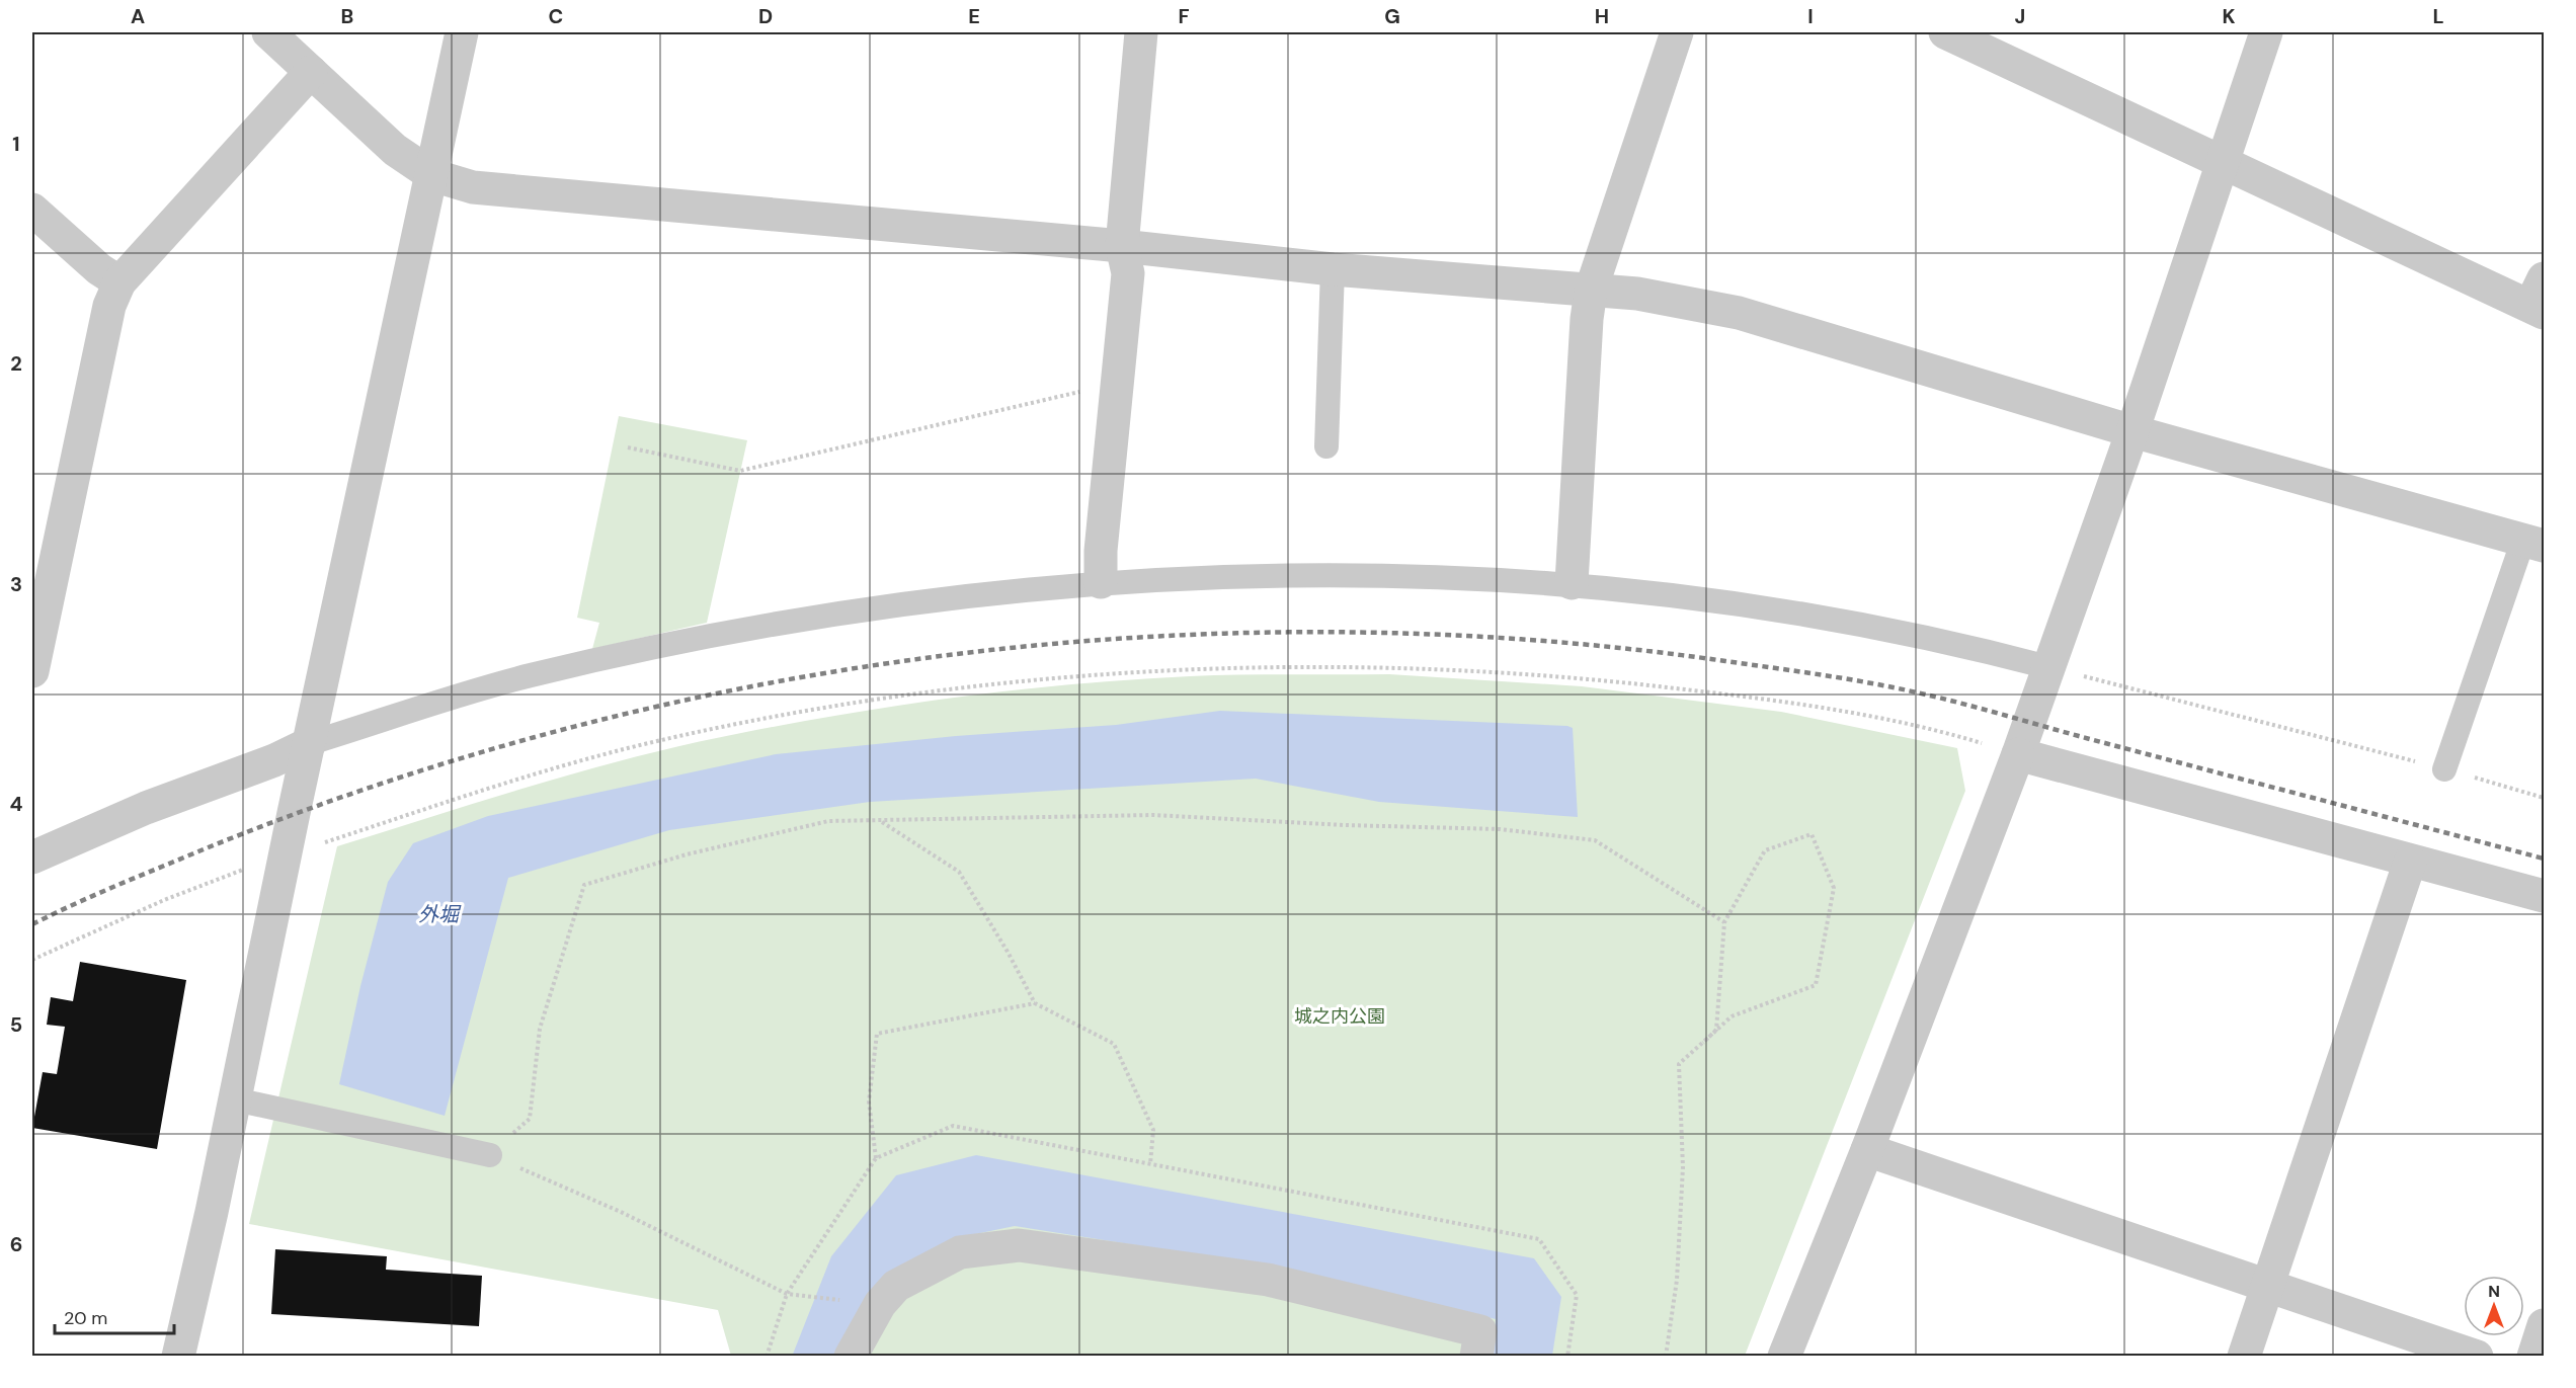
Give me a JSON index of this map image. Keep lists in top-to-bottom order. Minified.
{"water":["外堀"],"parks":["城之内公園"],"scale_bar":"20 m","north":"top","grid":{"columns":["A","B","C","D","E","F","G","H","I","J","K","L"],"rows":["1","2","3","4","5","6"]}}
